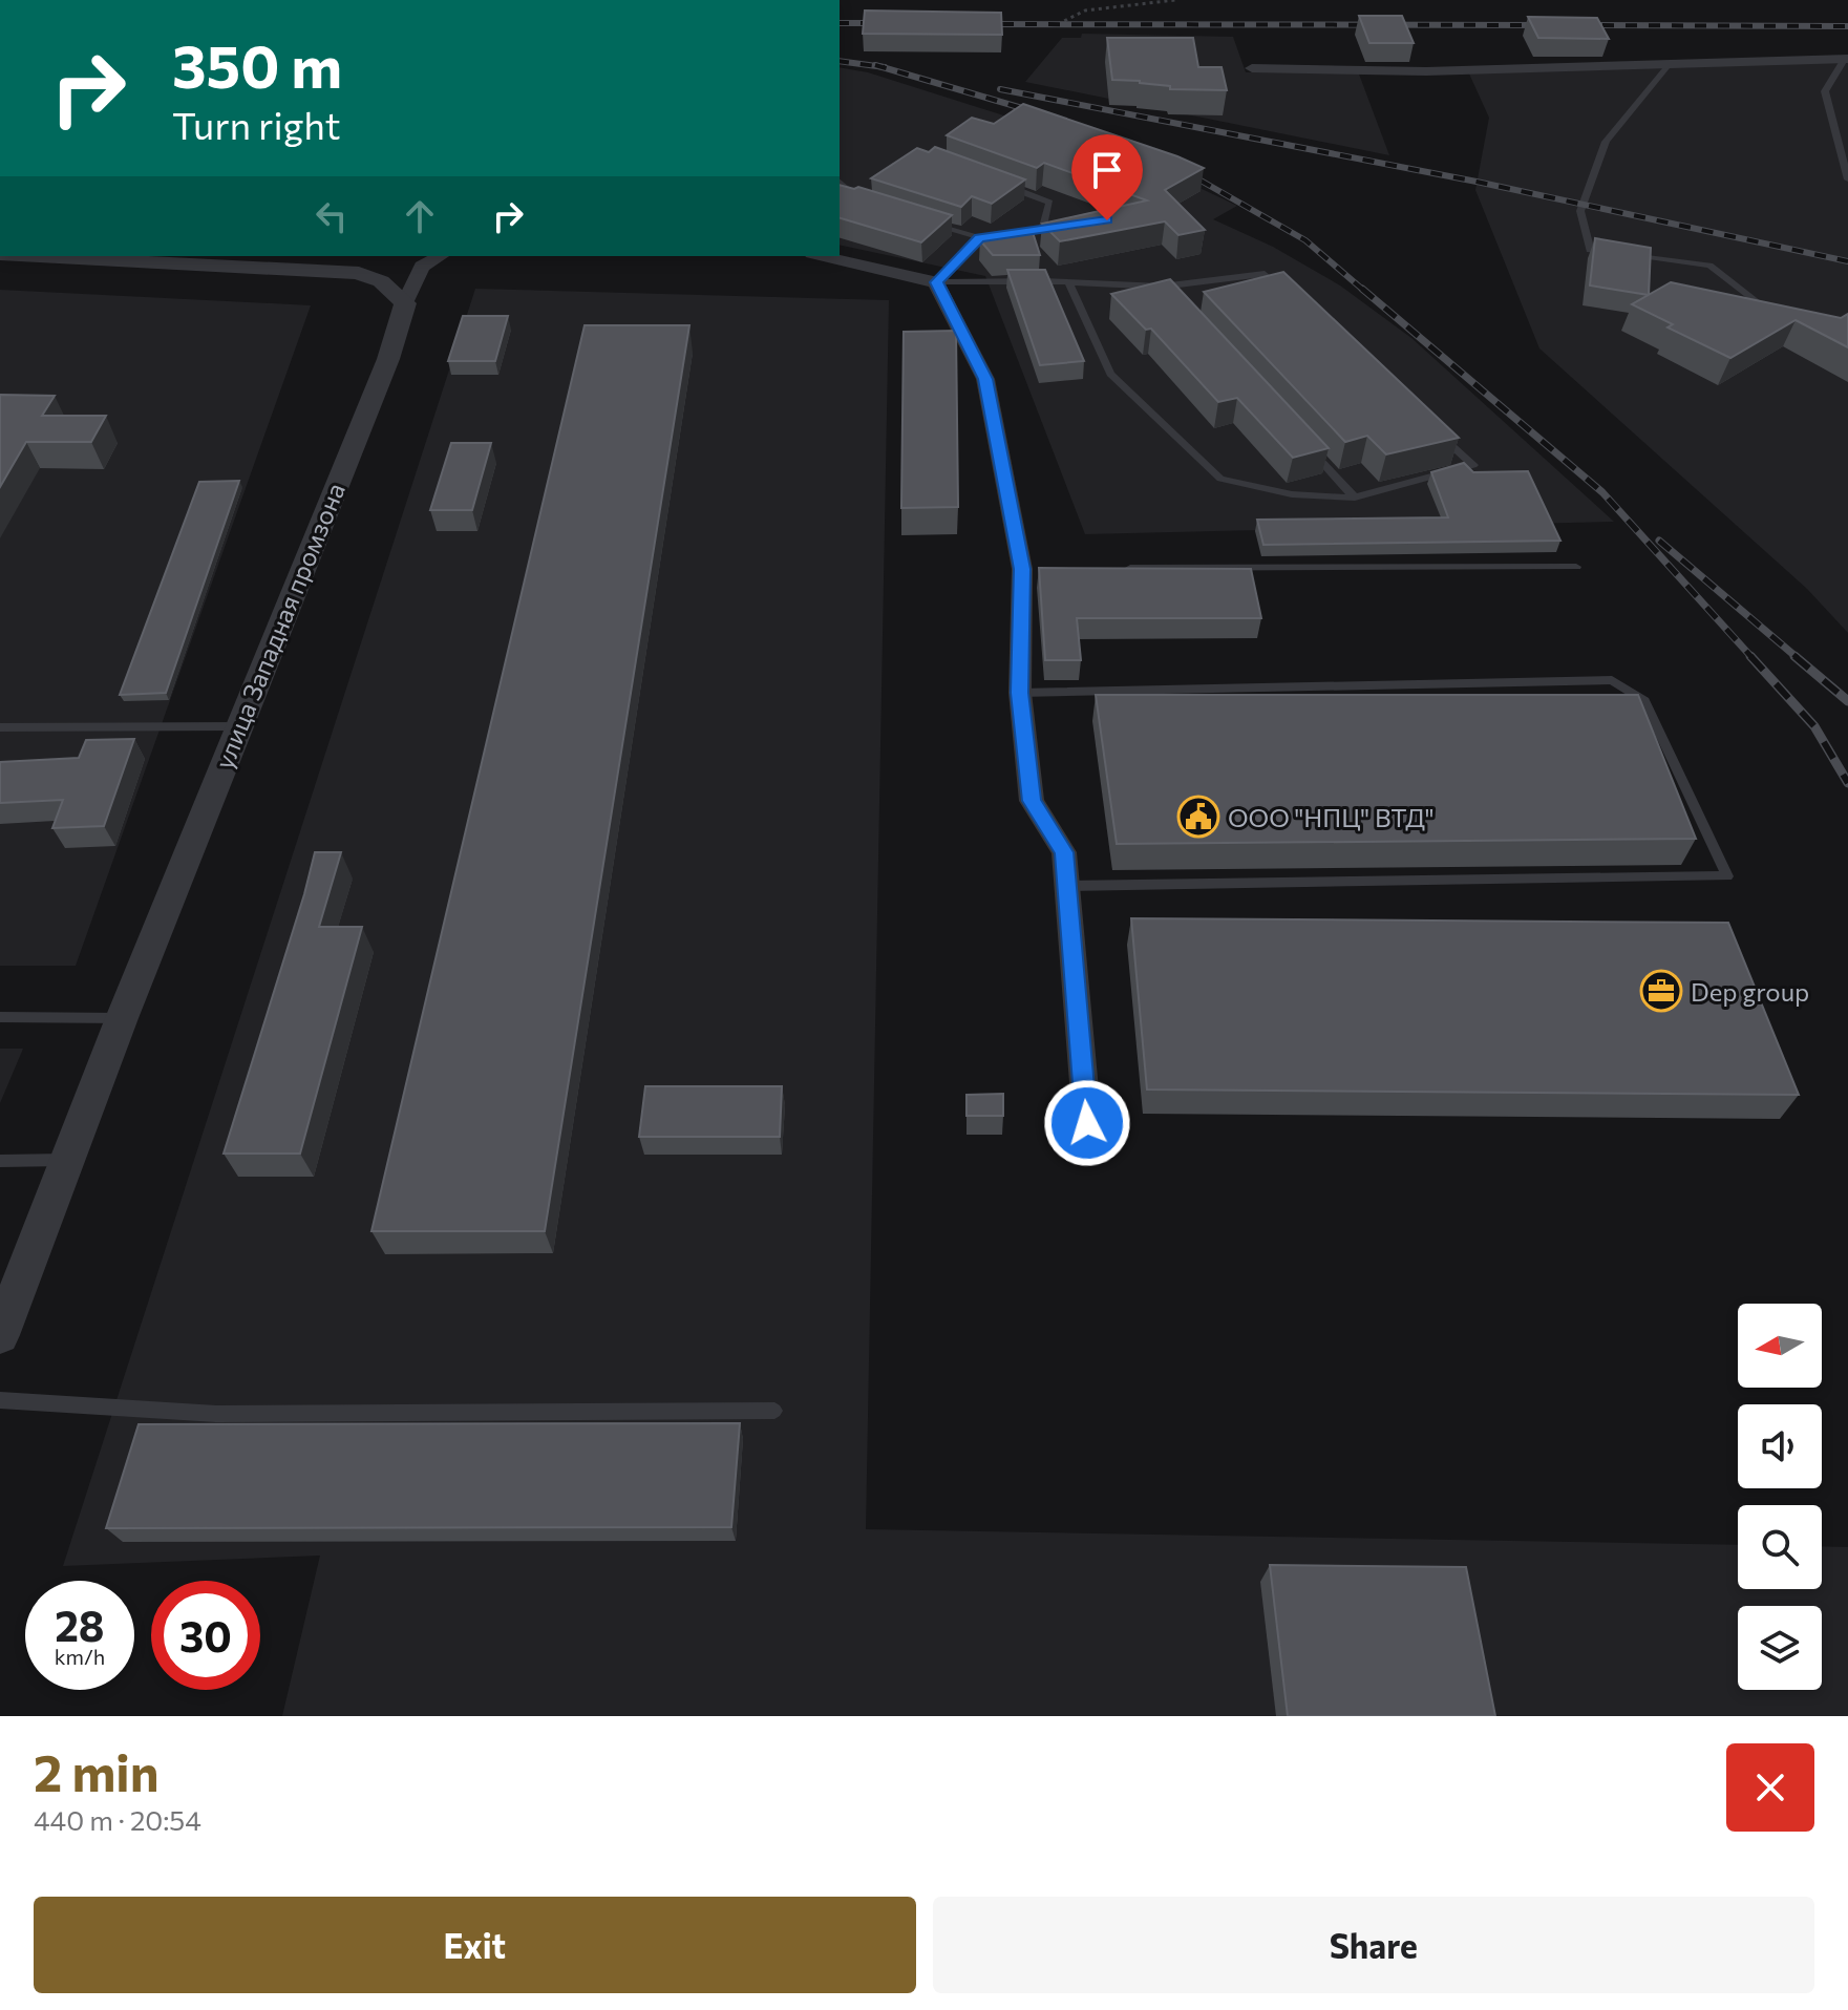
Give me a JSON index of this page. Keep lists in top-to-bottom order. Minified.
{"streets":{"street":["улица Западная промзона"]},"places":{"public building":["ООО \"НПЦ\" ВТД\""],"office":["Dep group"]},"north":"left","page":{"turn":["350 m","Turn right"],"speed":"28 km/h","limit":"30","heading":["2 min","440 m · 20:54"],"buttons":["Exit","Share"]}}
